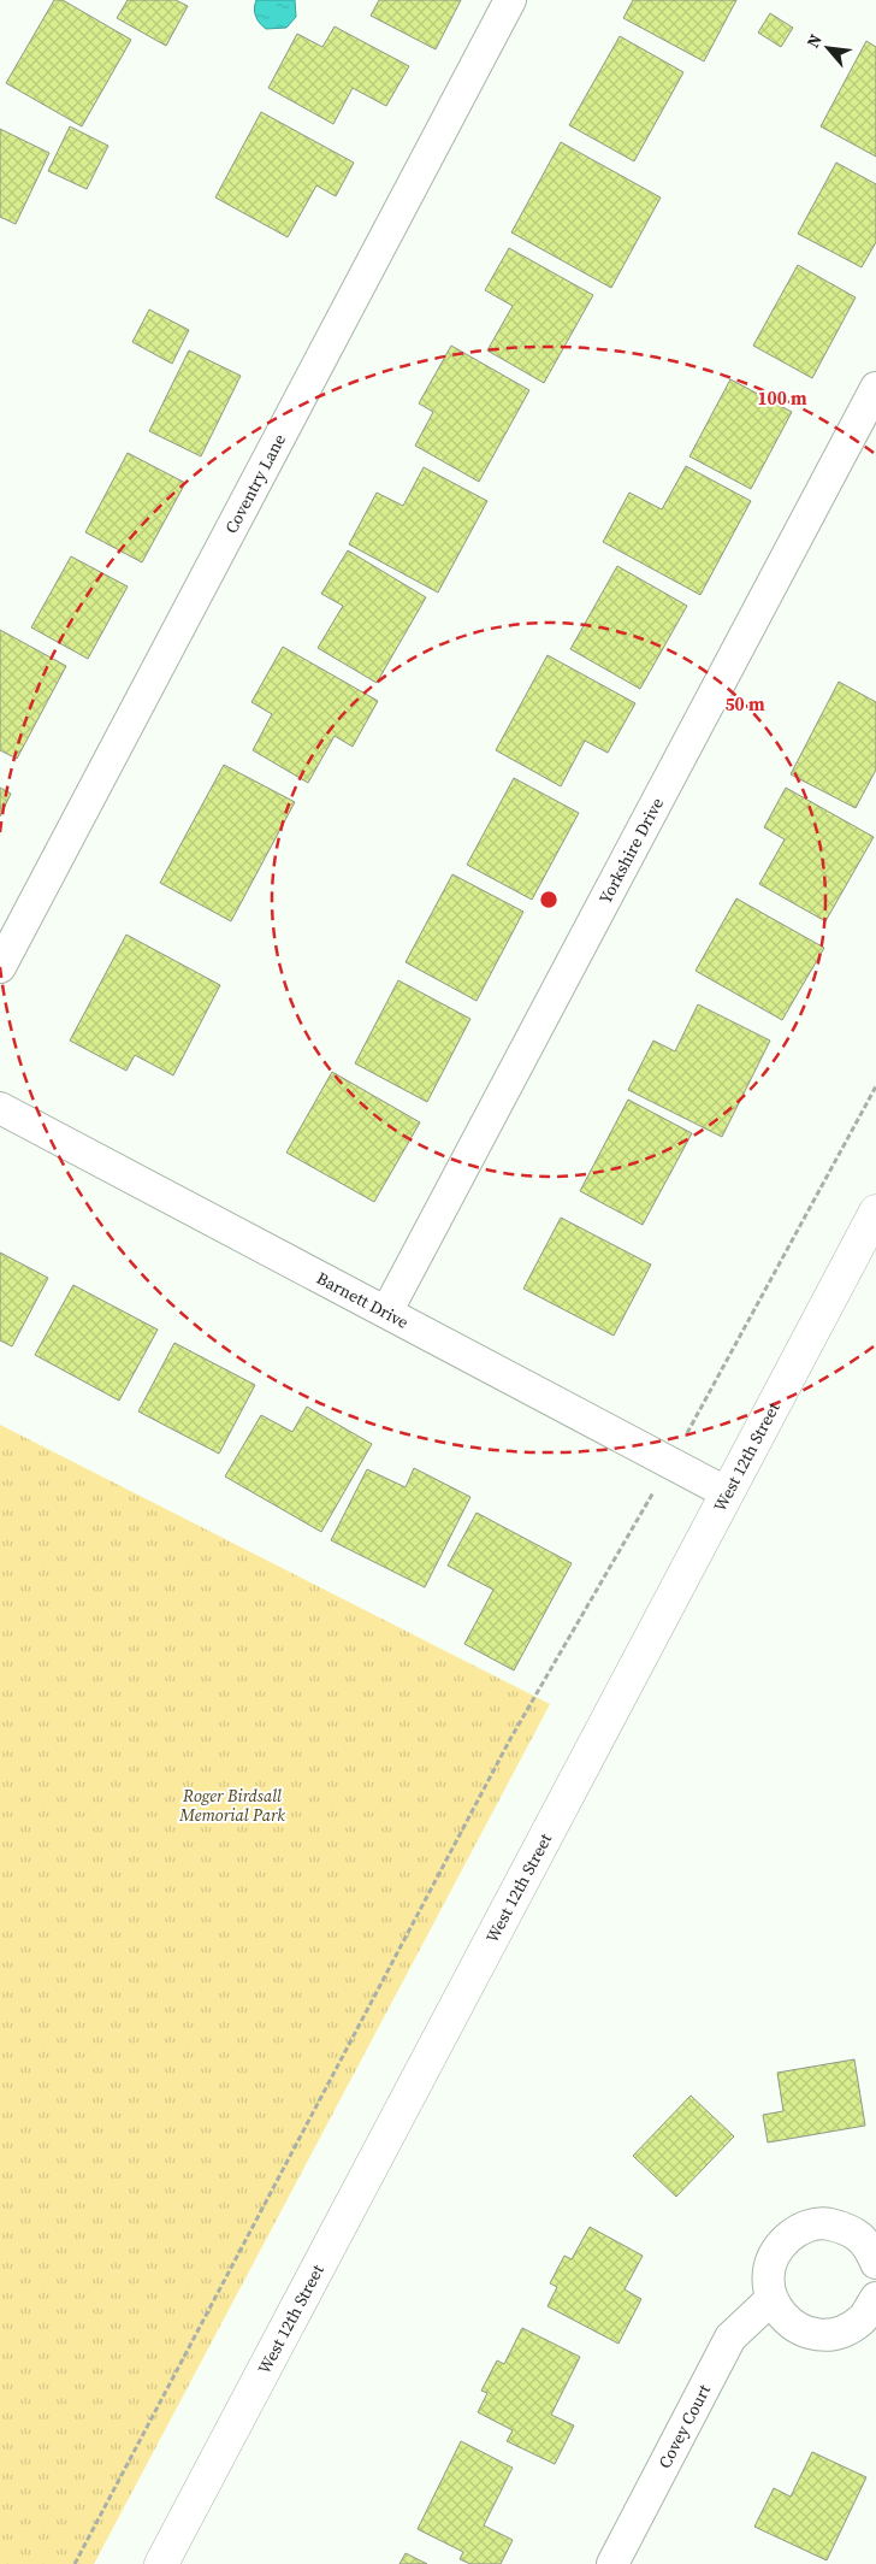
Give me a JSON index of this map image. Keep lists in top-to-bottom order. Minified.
{"streets":{"main road":["West 12th Street"],"street":["Coventry Lane","Yorkshire Drive","Barnett Drive","Covey Court"]},"crossings":[["Yorkshire Drive","Barnett Drive"],["Barnett Drive","West 12th Street"]],"parks":["Roger Birdsall Memorial Park"],"north":"top left","rings":["100 m","50 m"]}
